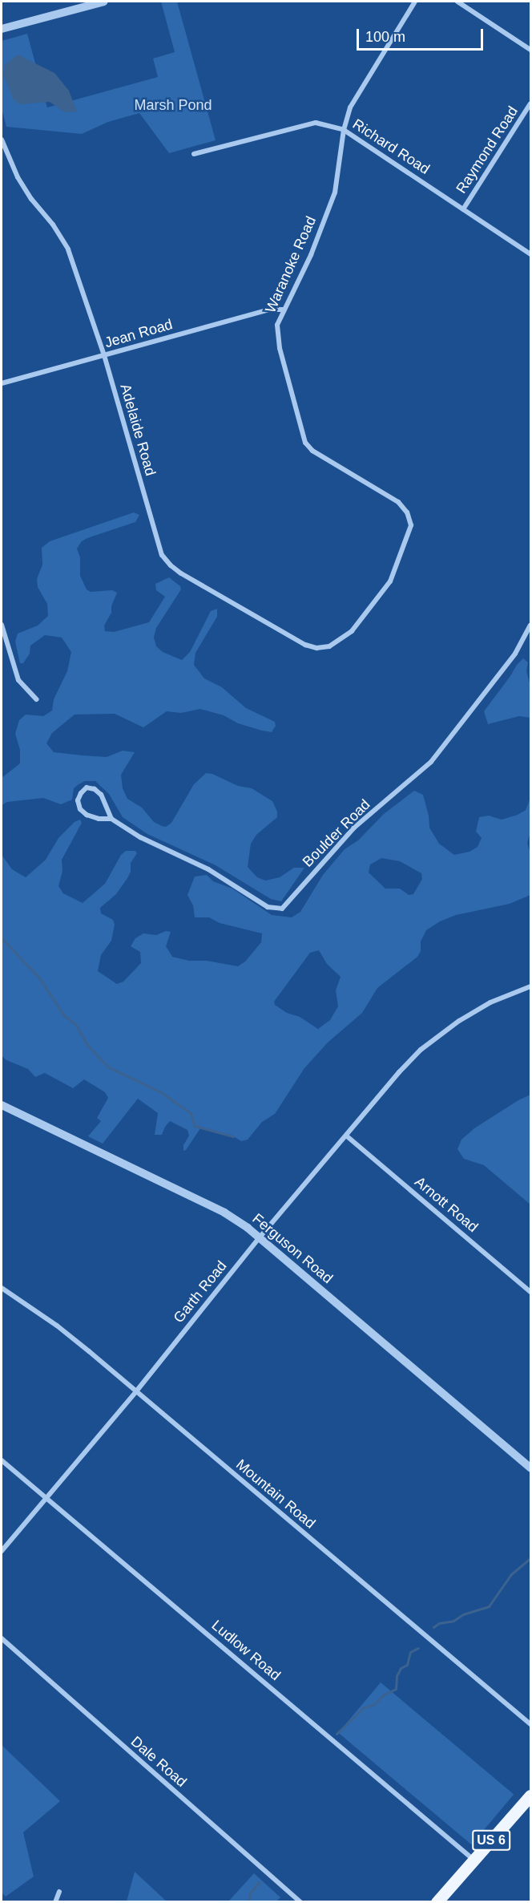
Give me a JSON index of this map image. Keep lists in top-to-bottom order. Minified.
{"streets":{"main road":["US 6"],"street":["Richard Road","Raymond Road","Waranoke Road","Jean Road","Adelaide Road","Boulder Road","Arnott Road","Ferguson Road","Garth Road","Mountain Road","Ludlow Road","Dale Road"]},"crossings":[["Richard Road","Raymond Road"],["Richard Road","Waranoke Road"],["Waranoke Road","Jean Road"],["Waranoke Road","Adelaide Road"],["Jean Road","Adelaide Road"],["Arnott Road","Garth Road"],["Ferguson Road","Garth Road"],["Garth Road","Mountain Road"],["Garth Road","Ludlow Road"],["Ludlow Road","US 6"]],"parks":["Marsh Pond"],"scale_bar":"100 m"}
